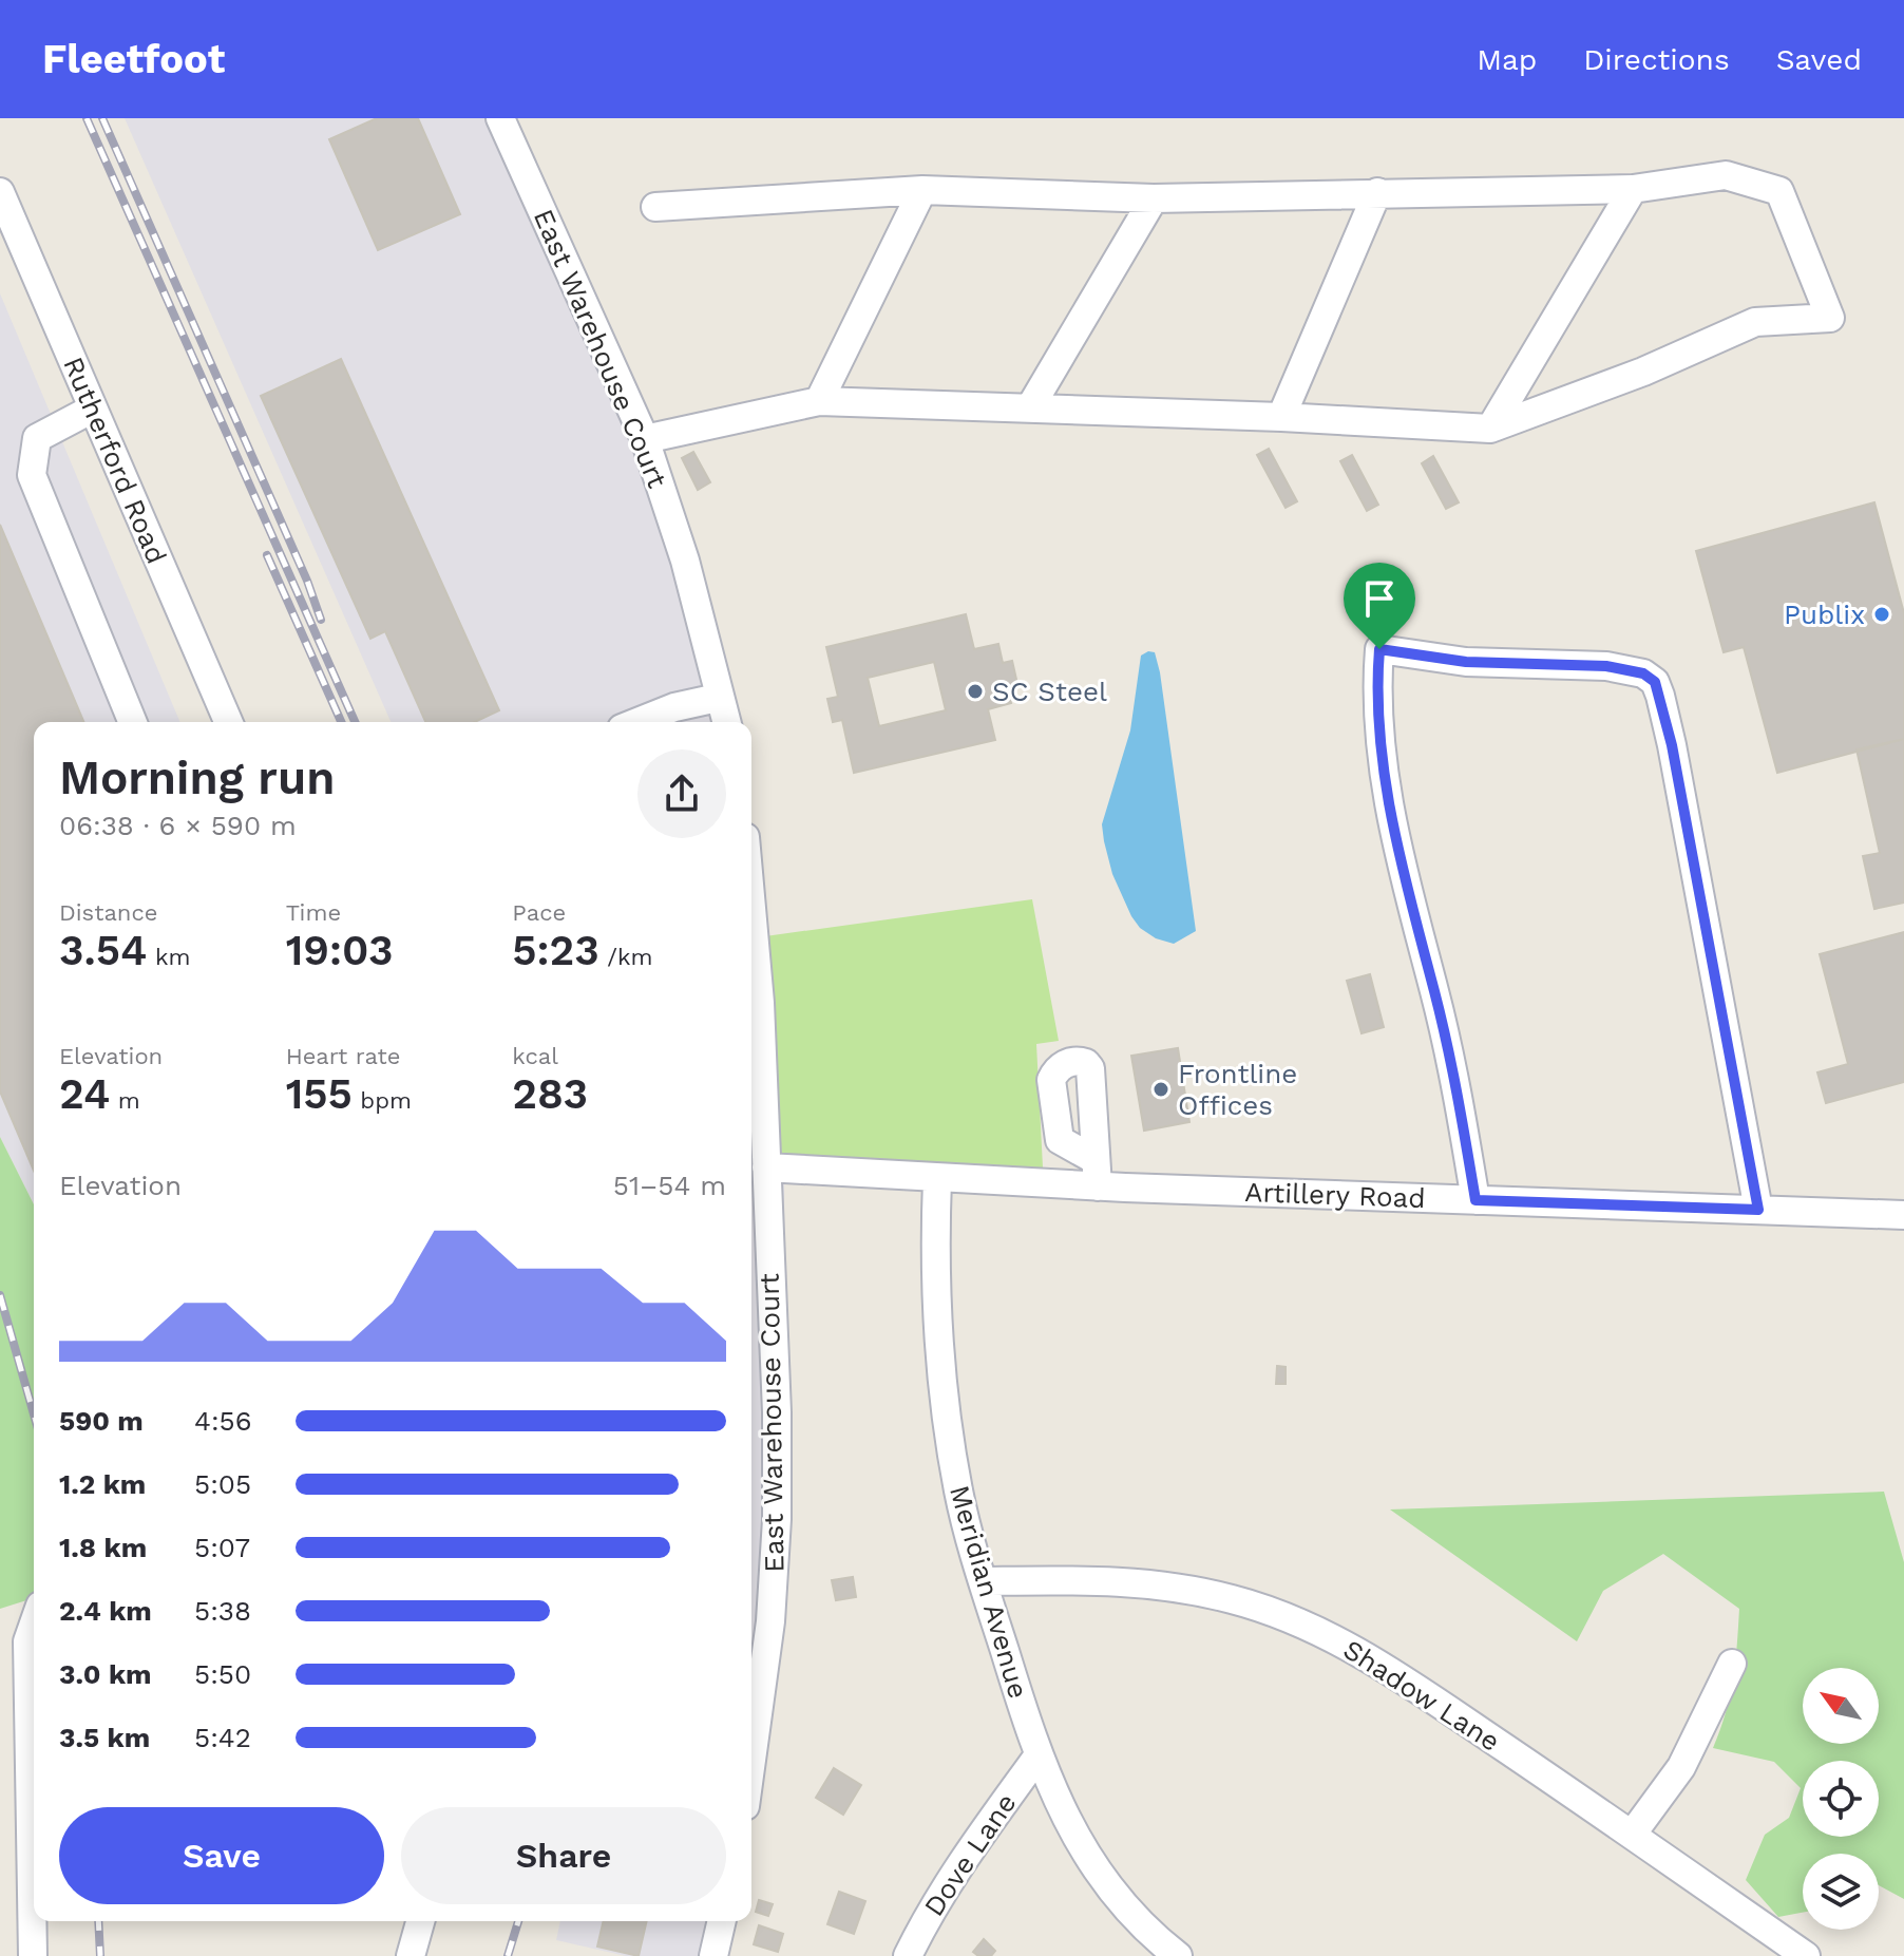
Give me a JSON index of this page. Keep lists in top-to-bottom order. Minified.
{"streets":{"street":["East Warehouse Court","Rutherford Road","Artillery Road","Meridian Avenue","Shadow Lane","Dove Lane"]},"crossings":[["East Warehouse Court","Artillery Road"],["Artillery Road","Meridian Avenue"],["Meridian Avenue","Shadow Lane"],["Meridian Avenue","Dove Lane"]],"places":["Publix","SC Steel","Frontline Offices"],"north":"top left","page":{"header":"Fleetfoot","nav":["Map","Directions","Saved"],"heading":["Morning run","06:38 · 6 × 590 m"],"stats":[["Distance","3.54 km"],["Time","19:03"],["Pace","5:23 /km"],["Elevation","24 m"],["Heart rate","155 bpm"],["kcal","283"]],"chart":["Elevation","51–54 m"],"list":[{"name":"590 m","note":"4:56"},{"name":"1.2 km","note":"5:05"},{"name":"1.8 km","note":"5:07"},{"name":"2.4 km","note":"5:38"},{"name":"3.0 km","note":"5:50"},{"name":"3.5 km","note":"5:42"}],"buttons":["Save","Share"]}}
